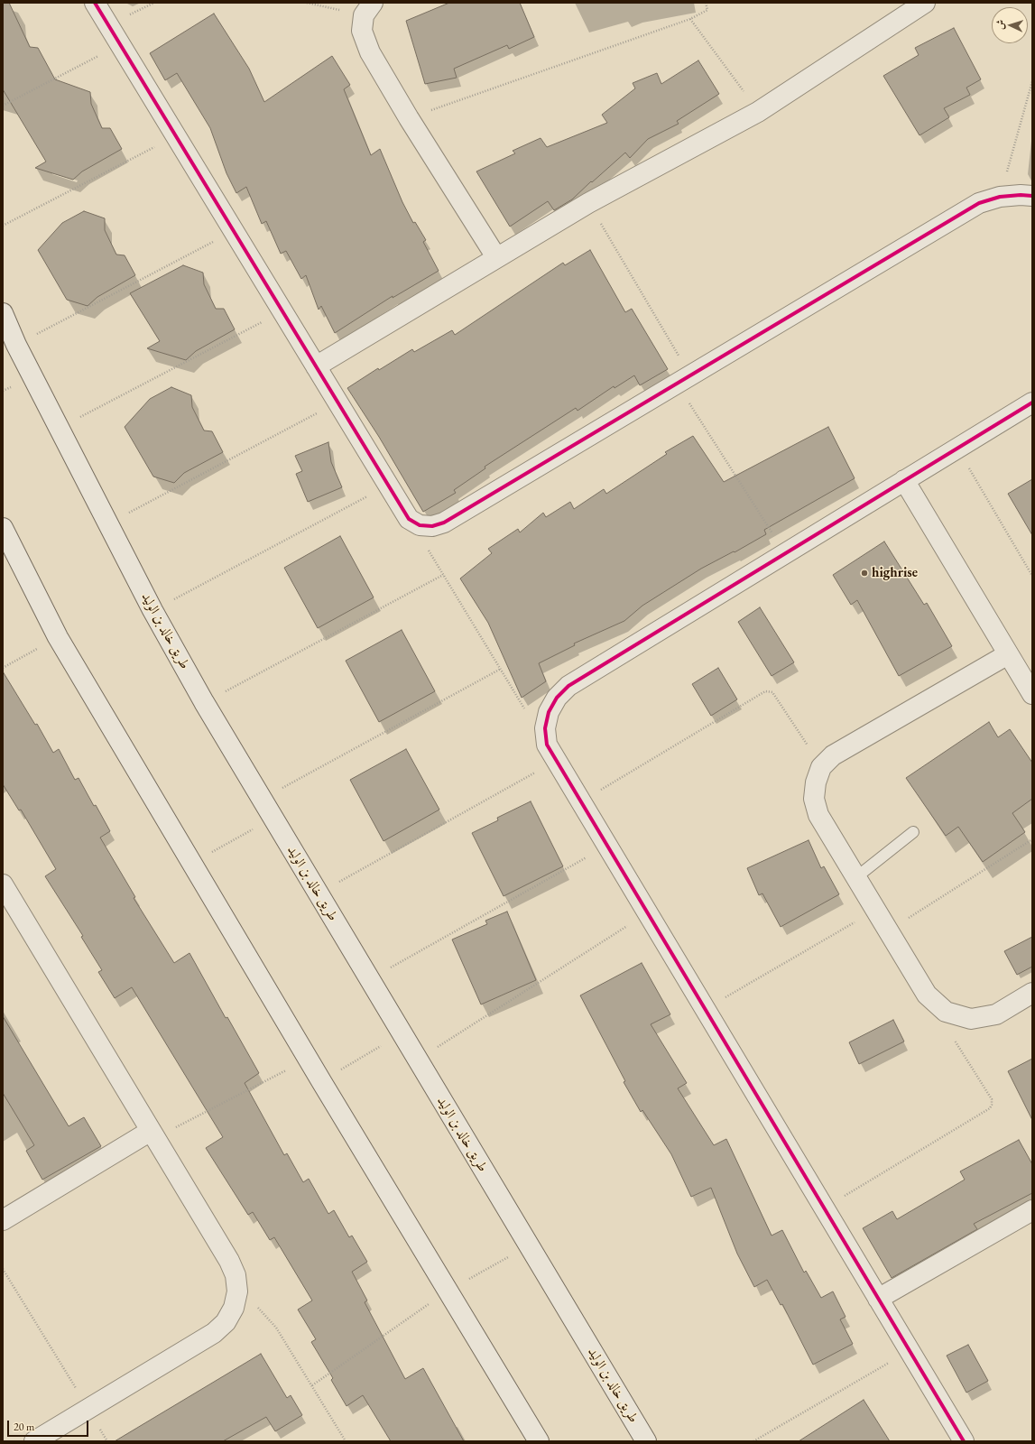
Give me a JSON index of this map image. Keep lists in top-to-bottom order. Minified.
{"streets":{"street":["طريق خالد بن الوليد"]},"places":["highrise"],"scale_bar":"20 m","north":"left"}
